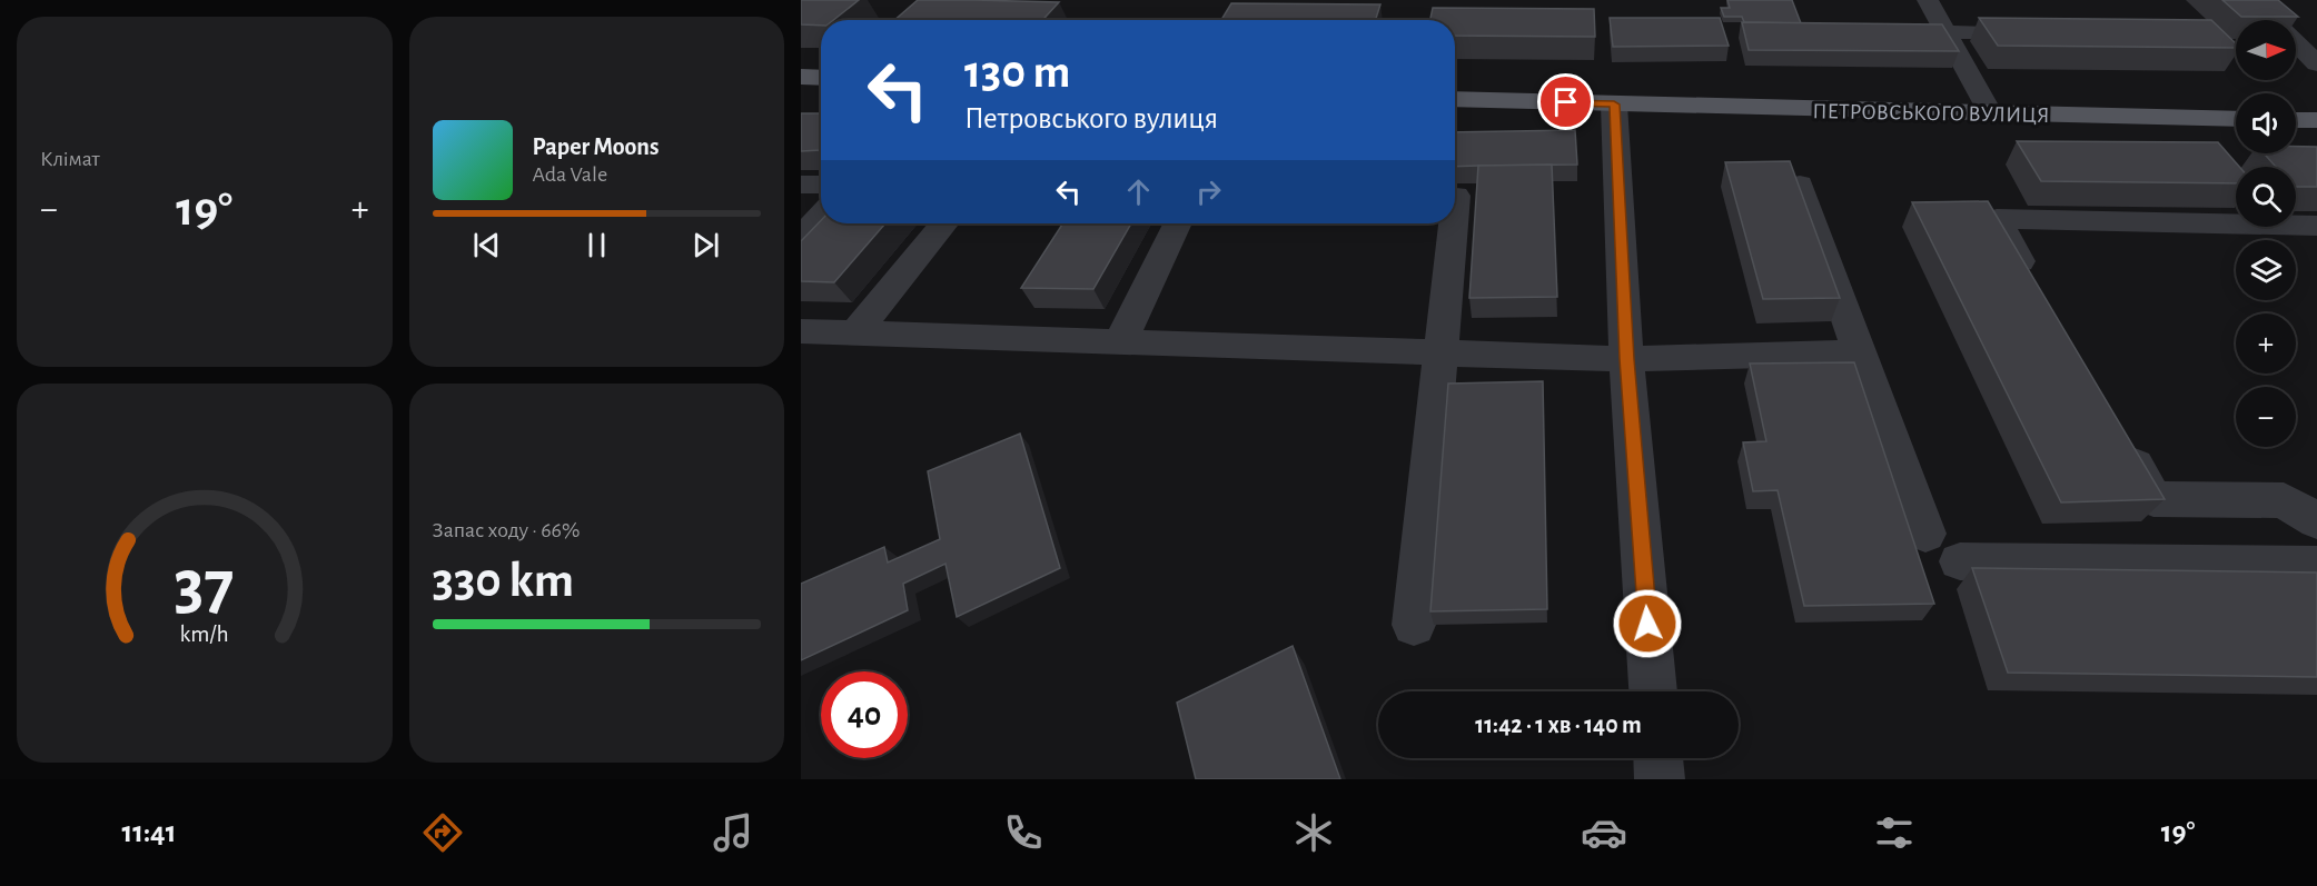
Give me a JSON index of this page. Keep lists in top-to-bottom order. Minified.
{"streets":{"main road":["ПЕТРОВСЬКОГО ВУЛИЦЯ"]},"north":"right","page":{"tile":["Клімат",["Запас ходу · 66%","330 km"]],"map_buttons":["+","−"],"turn":["130 m","Петровського вулиця"],"song":["Paper Moons","Ada Vale"],"heat":["−","19°","+"],"limit":"40","trip":"11:42 · 1 хв · 140 m","tabs":["11:41","19°"],"gauge":["37","km/h"]}}
